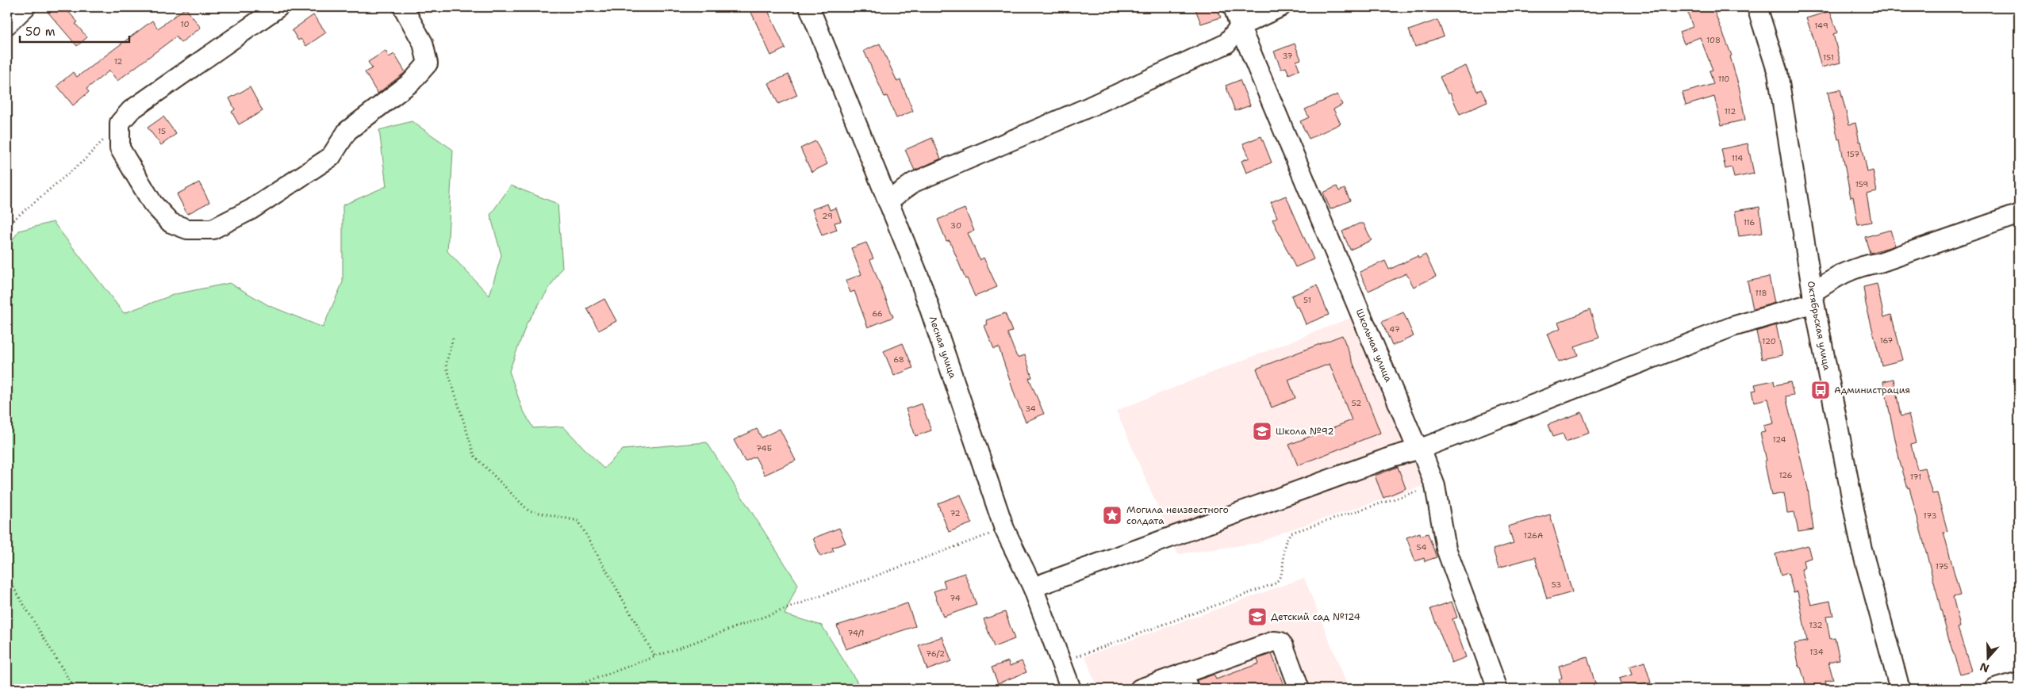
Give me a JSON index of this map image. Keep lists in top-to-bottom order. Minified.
{"streets":{"street":["Октябрьская улица","Школьная улица","Лесная улица"]},"places":{"bus stop":["Администрация"],"school or university":["Школа №92","Детский сад №124"],"place":["Могила неизвестного солдата"]},"house_numbers":["10","149","108","37","151","12","110","112","15","157","114","159","29","116","30","118","51","66","47","167","120","68","52","34","124","74Б","126","171","72","173","126А","54","175","53","74","132","74/1","134","76/2"],"scale_bar":"50 m","north":"bottom"}
